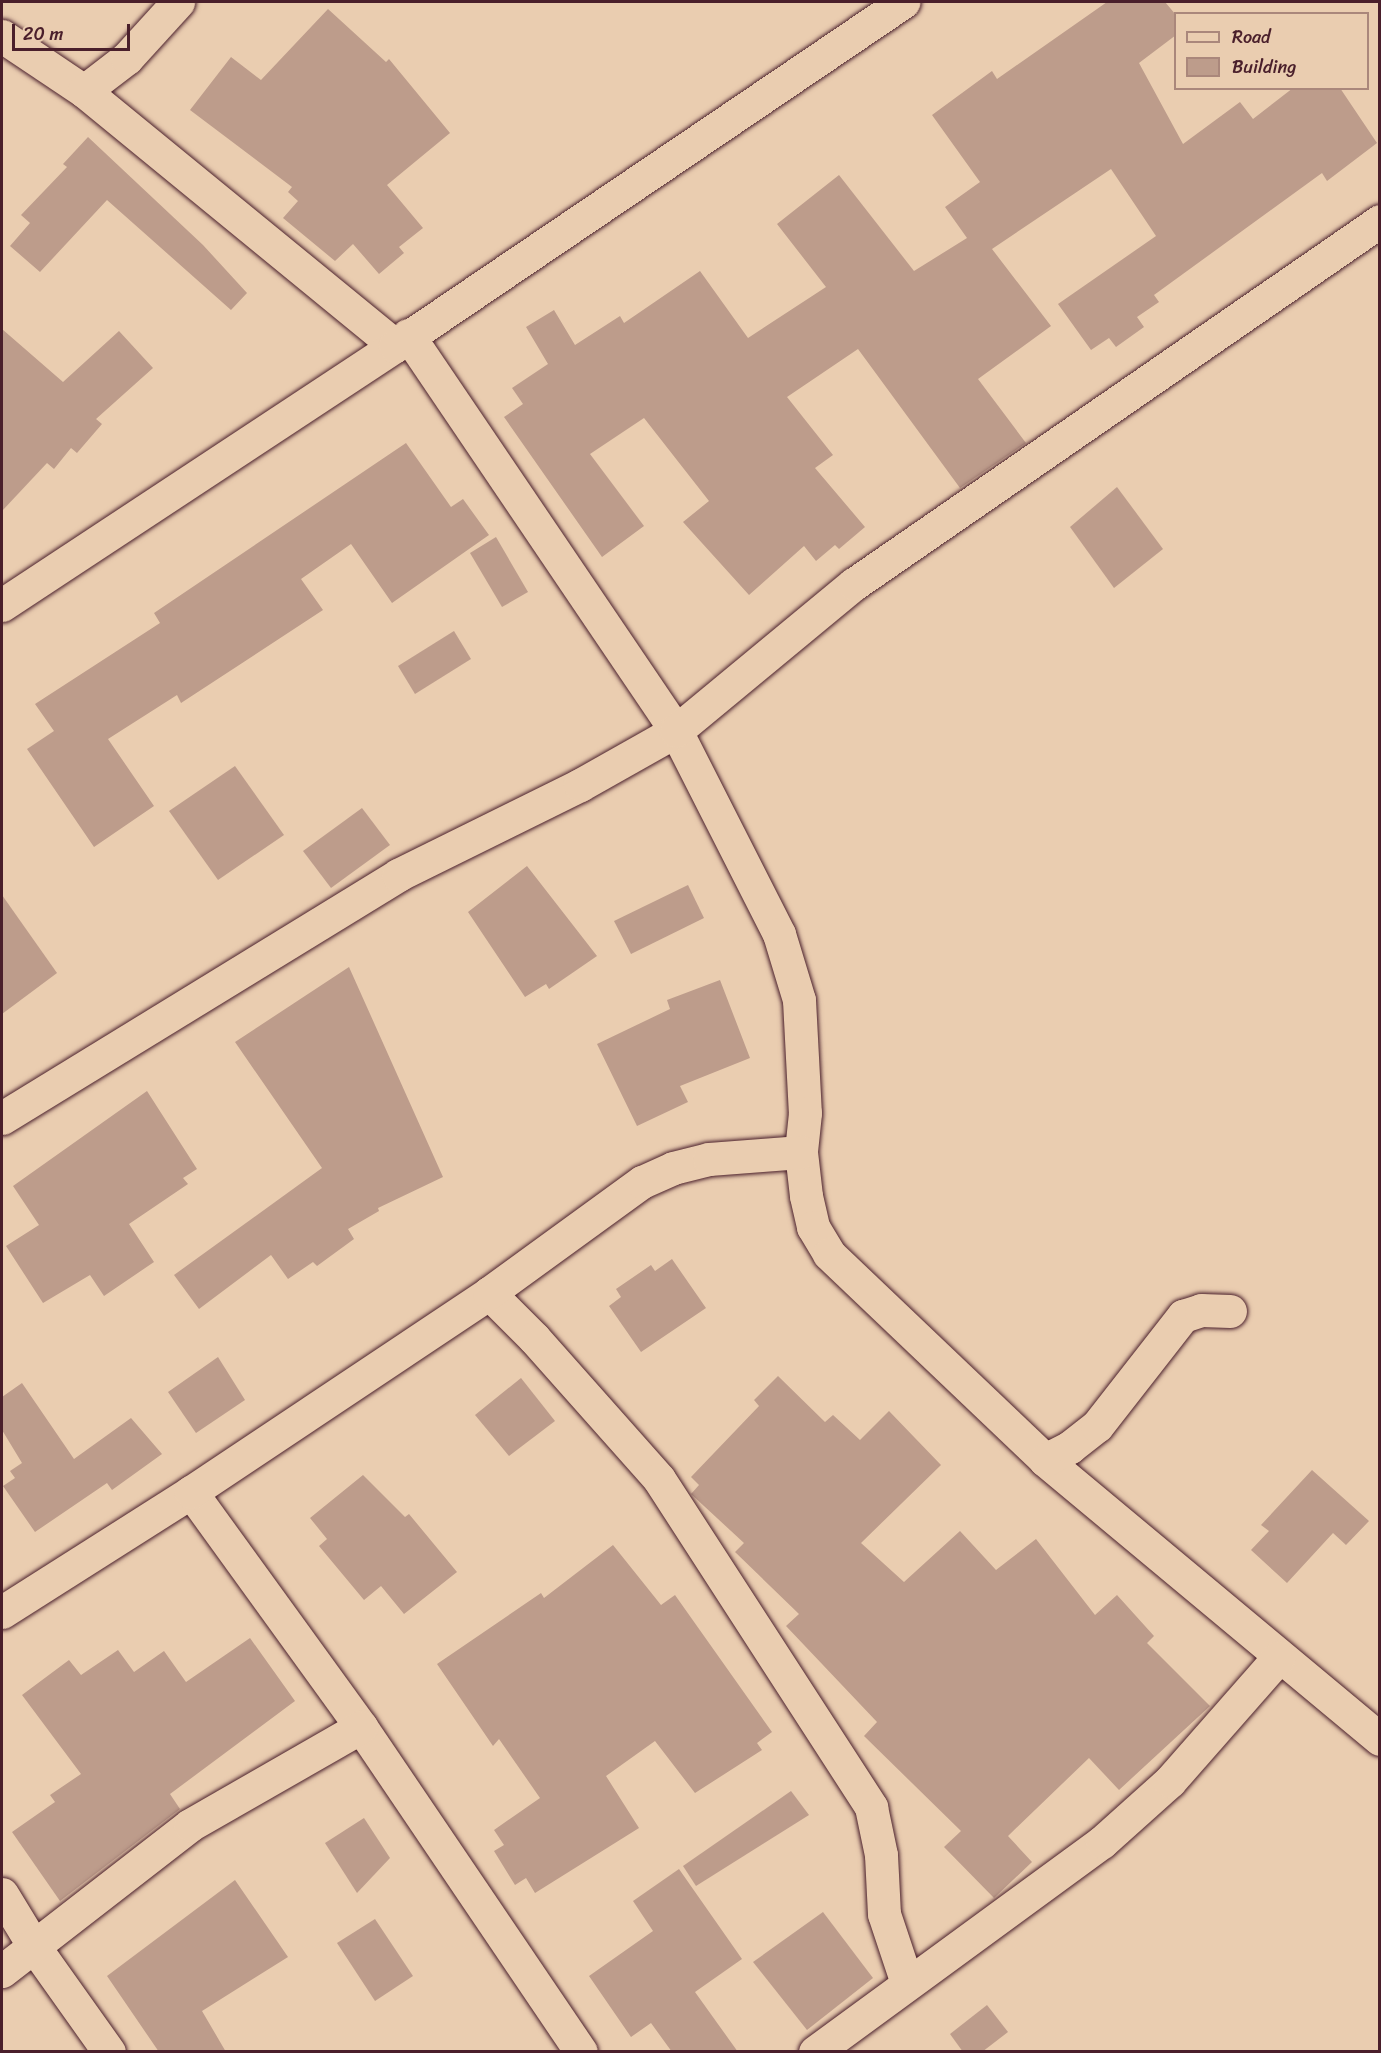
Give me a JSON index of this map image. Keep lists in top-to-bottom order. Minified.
{"legend":["Road","Building"],"scale_bar":"20 m"}
